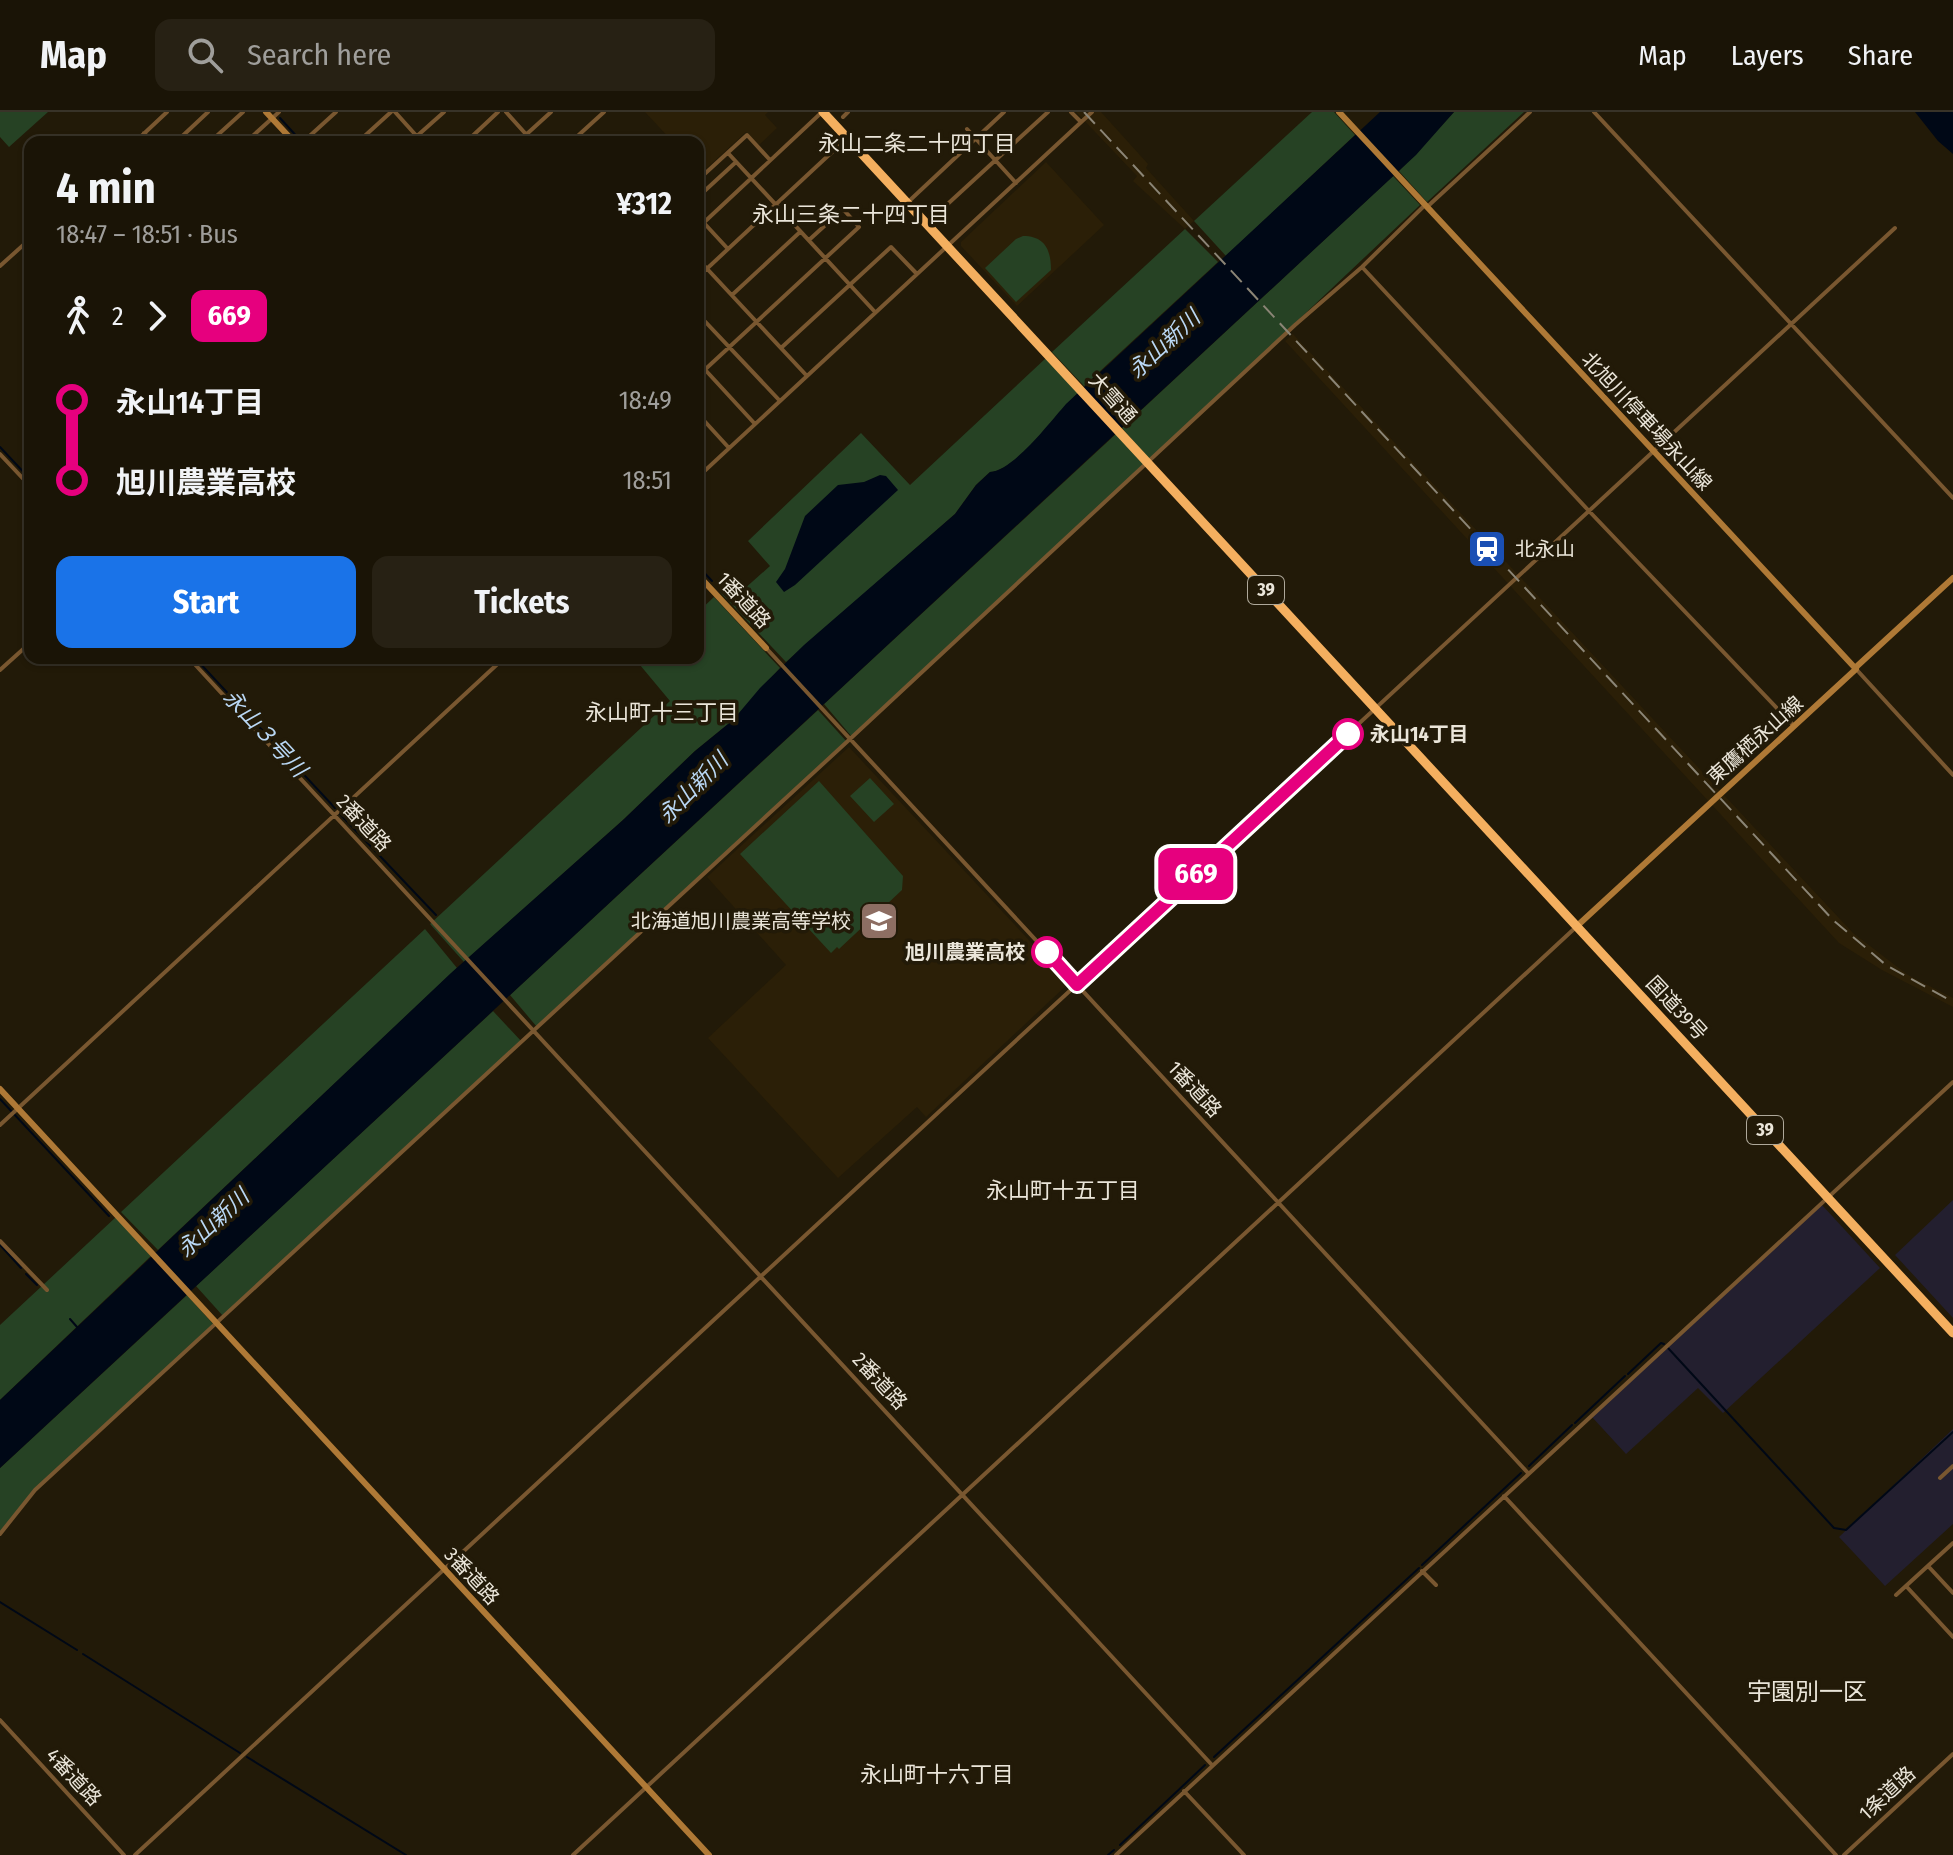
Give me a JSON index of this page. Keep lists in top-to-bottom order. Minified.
{"streets":{"highway":["大雪通","39","国道39号"],"main road":["北旭川停車場永山線","1番道路","東鷹栖永山線","3番道路"],"street":["2番道路","4番道路","1条道路"]},"crossings":[["大雪通","国道39号"],["北旭川停車場永山線","東鷹栖永山線"],["東鷹栖永山線","国道39号"]],"districts":["永山二条二十四丁目","永山三条二十四丁目","永山町十三丁目","永山町十五丁目","宇園別一区","永山町十六丁目"],"water":["永山新川","永山３号川"],"places":{"station":["北永山"],"other":["永山14丁目","旭川農業高校"],"school or university":["北海道旭川農業高等学校"]},"lines":["bus line 669"],"page":{"header":"Map","search":"Search here","nav":["Map","Layers","Share"],"on_map":"669","heading":["4 min","18:47 – 18:51 · Bus","¥312"],"legs":["2","669"],"list":[{"name":"永山14丁目","value":"18:49"},{"name":"旭川農業高校","value":"18:51"}],"buttons":["Start","Tickets"]}}
